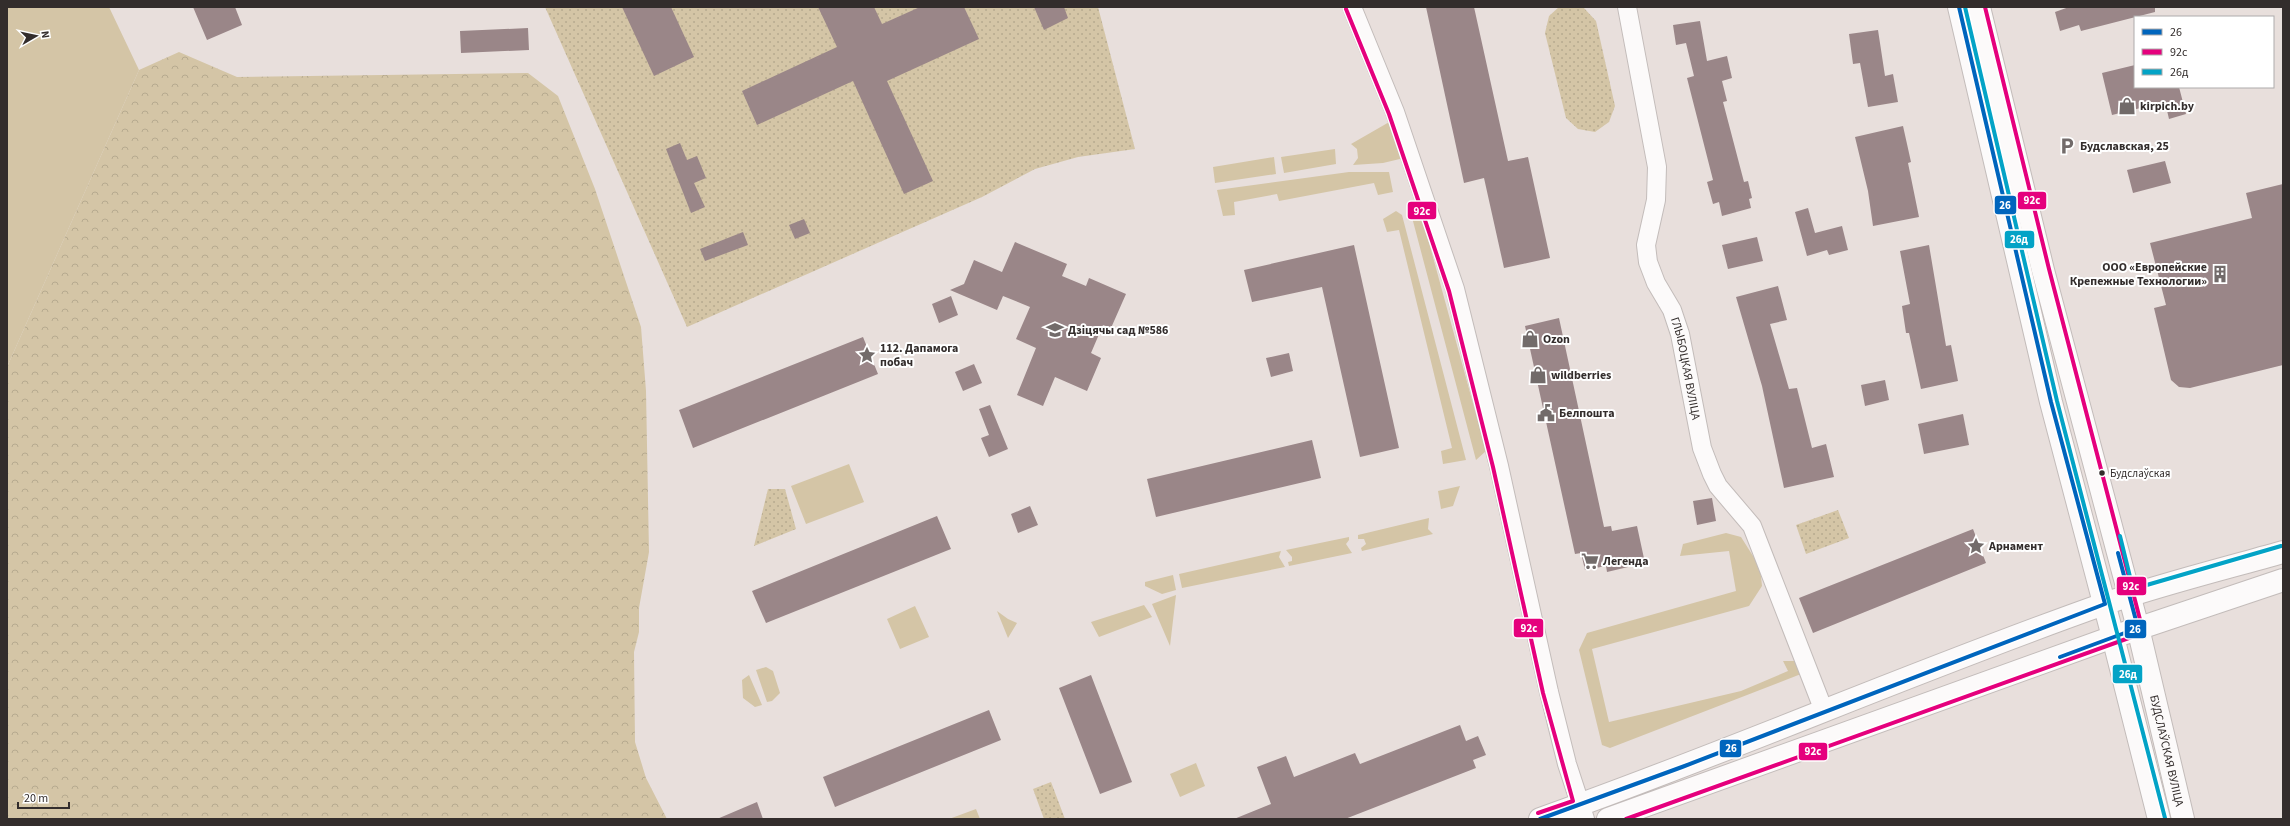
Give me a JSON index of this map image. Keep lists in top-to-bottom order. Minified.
{"streets":{"main road":["БУДСЛАЎСКАЯ ВУЛІЦА"],"street":["ГЛЫБОЦКАЯ ВУЛІЦА"]},"places":{"shop":["kirpich.by","Ozon","wildberries"],"parking":["Будславская, 25"],"building":["ООО «Европейские Крепежные Технологии»"],"school or university":["Дзіцячы сад №586"],"place":["112. Дапамога побач","Арнамент"],"public building":["Белпошта"],"other":["Будслаўская"],"supermarket":["Легенда"]},"lines":["transit line 26","transit line 92с","transit line 26д"],"legend":["26","92с","26д"],"scale_bar":"20 m","north":"right"}
